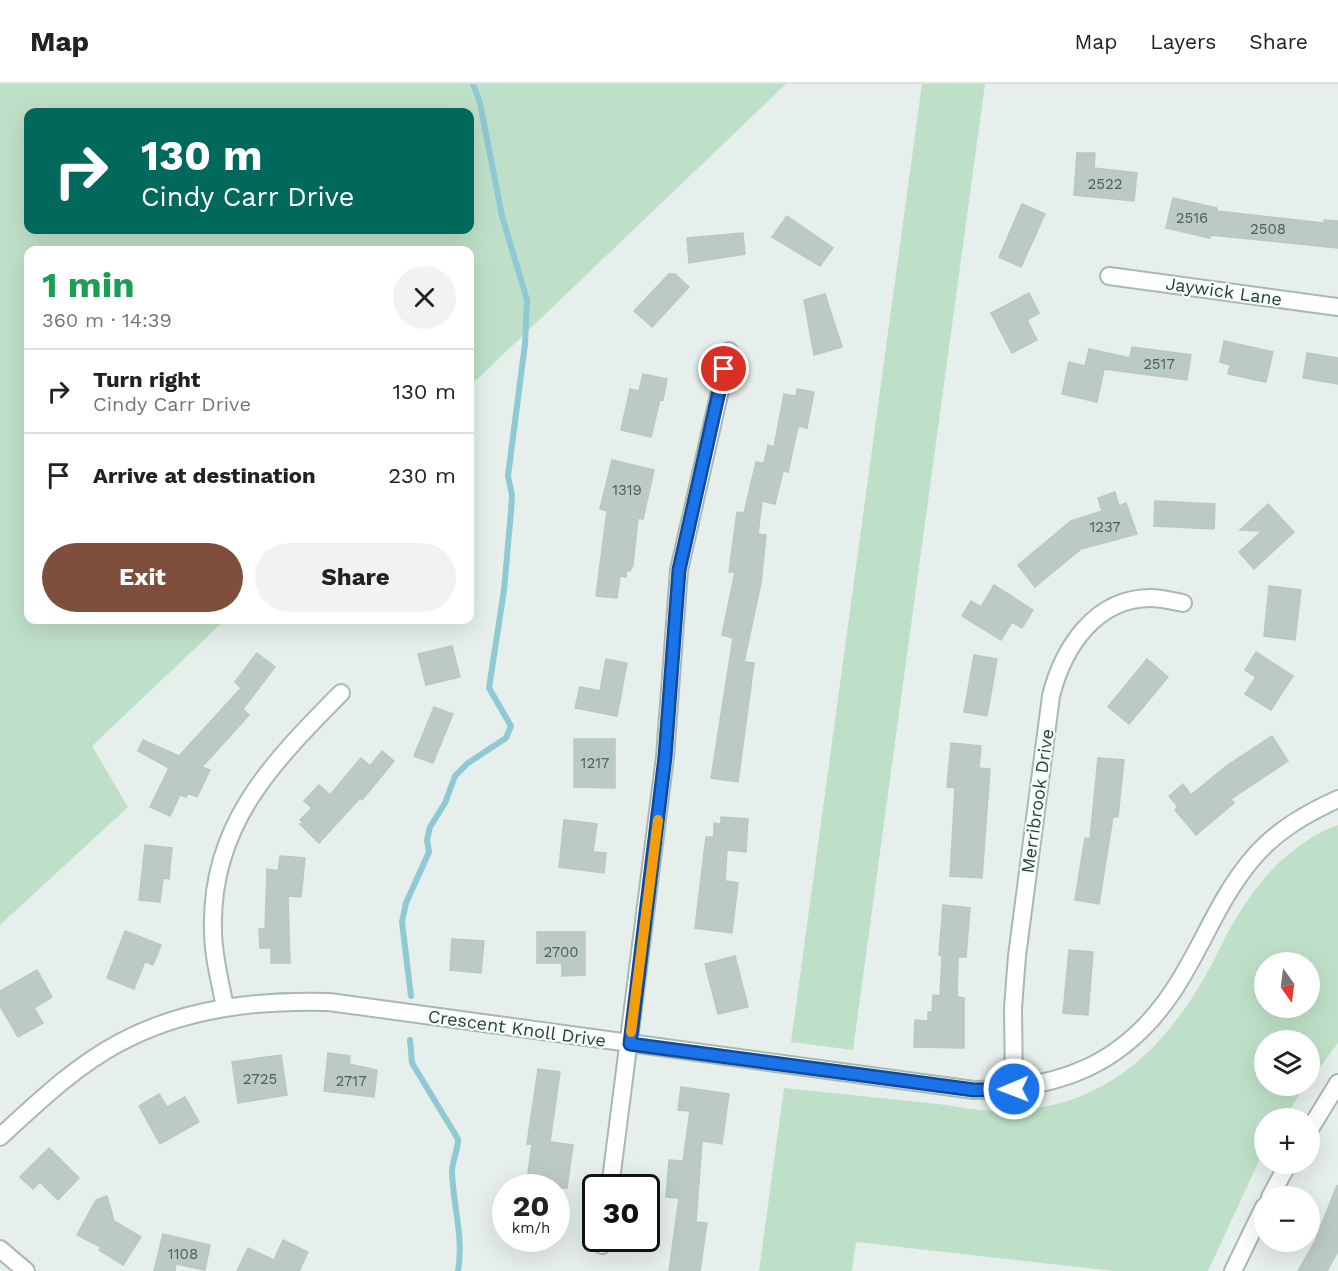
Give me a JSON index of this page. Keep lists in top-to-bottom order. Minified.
{"streets":{"street":["Jaywick Lane","Merribrook Drive","Crescent Knoll Drive"]},"crossings":[["Merribrook Drive","Crescent Knoll Drive"]],"house_numbers":["2522","2516","2508","2517","1319","1237","1217","2700","2725","2717","1108"],"north":"bottom","page":{"header":"Map","nav":["Map","Layers","Share"],"turn":["130 m","Cindy Carr Drive"],"heading":["1 min","360 m · 14:39"],"list":[{"name":"Turn right","note":"Cindy Carr Drive","value":"130 m"},{"name":"Arrive at destination","value":"230 m"}],"buttons":["Exit","Share"],"map_buttons":["+","−"],"speed":"20 km/h","limit":"30"}}
